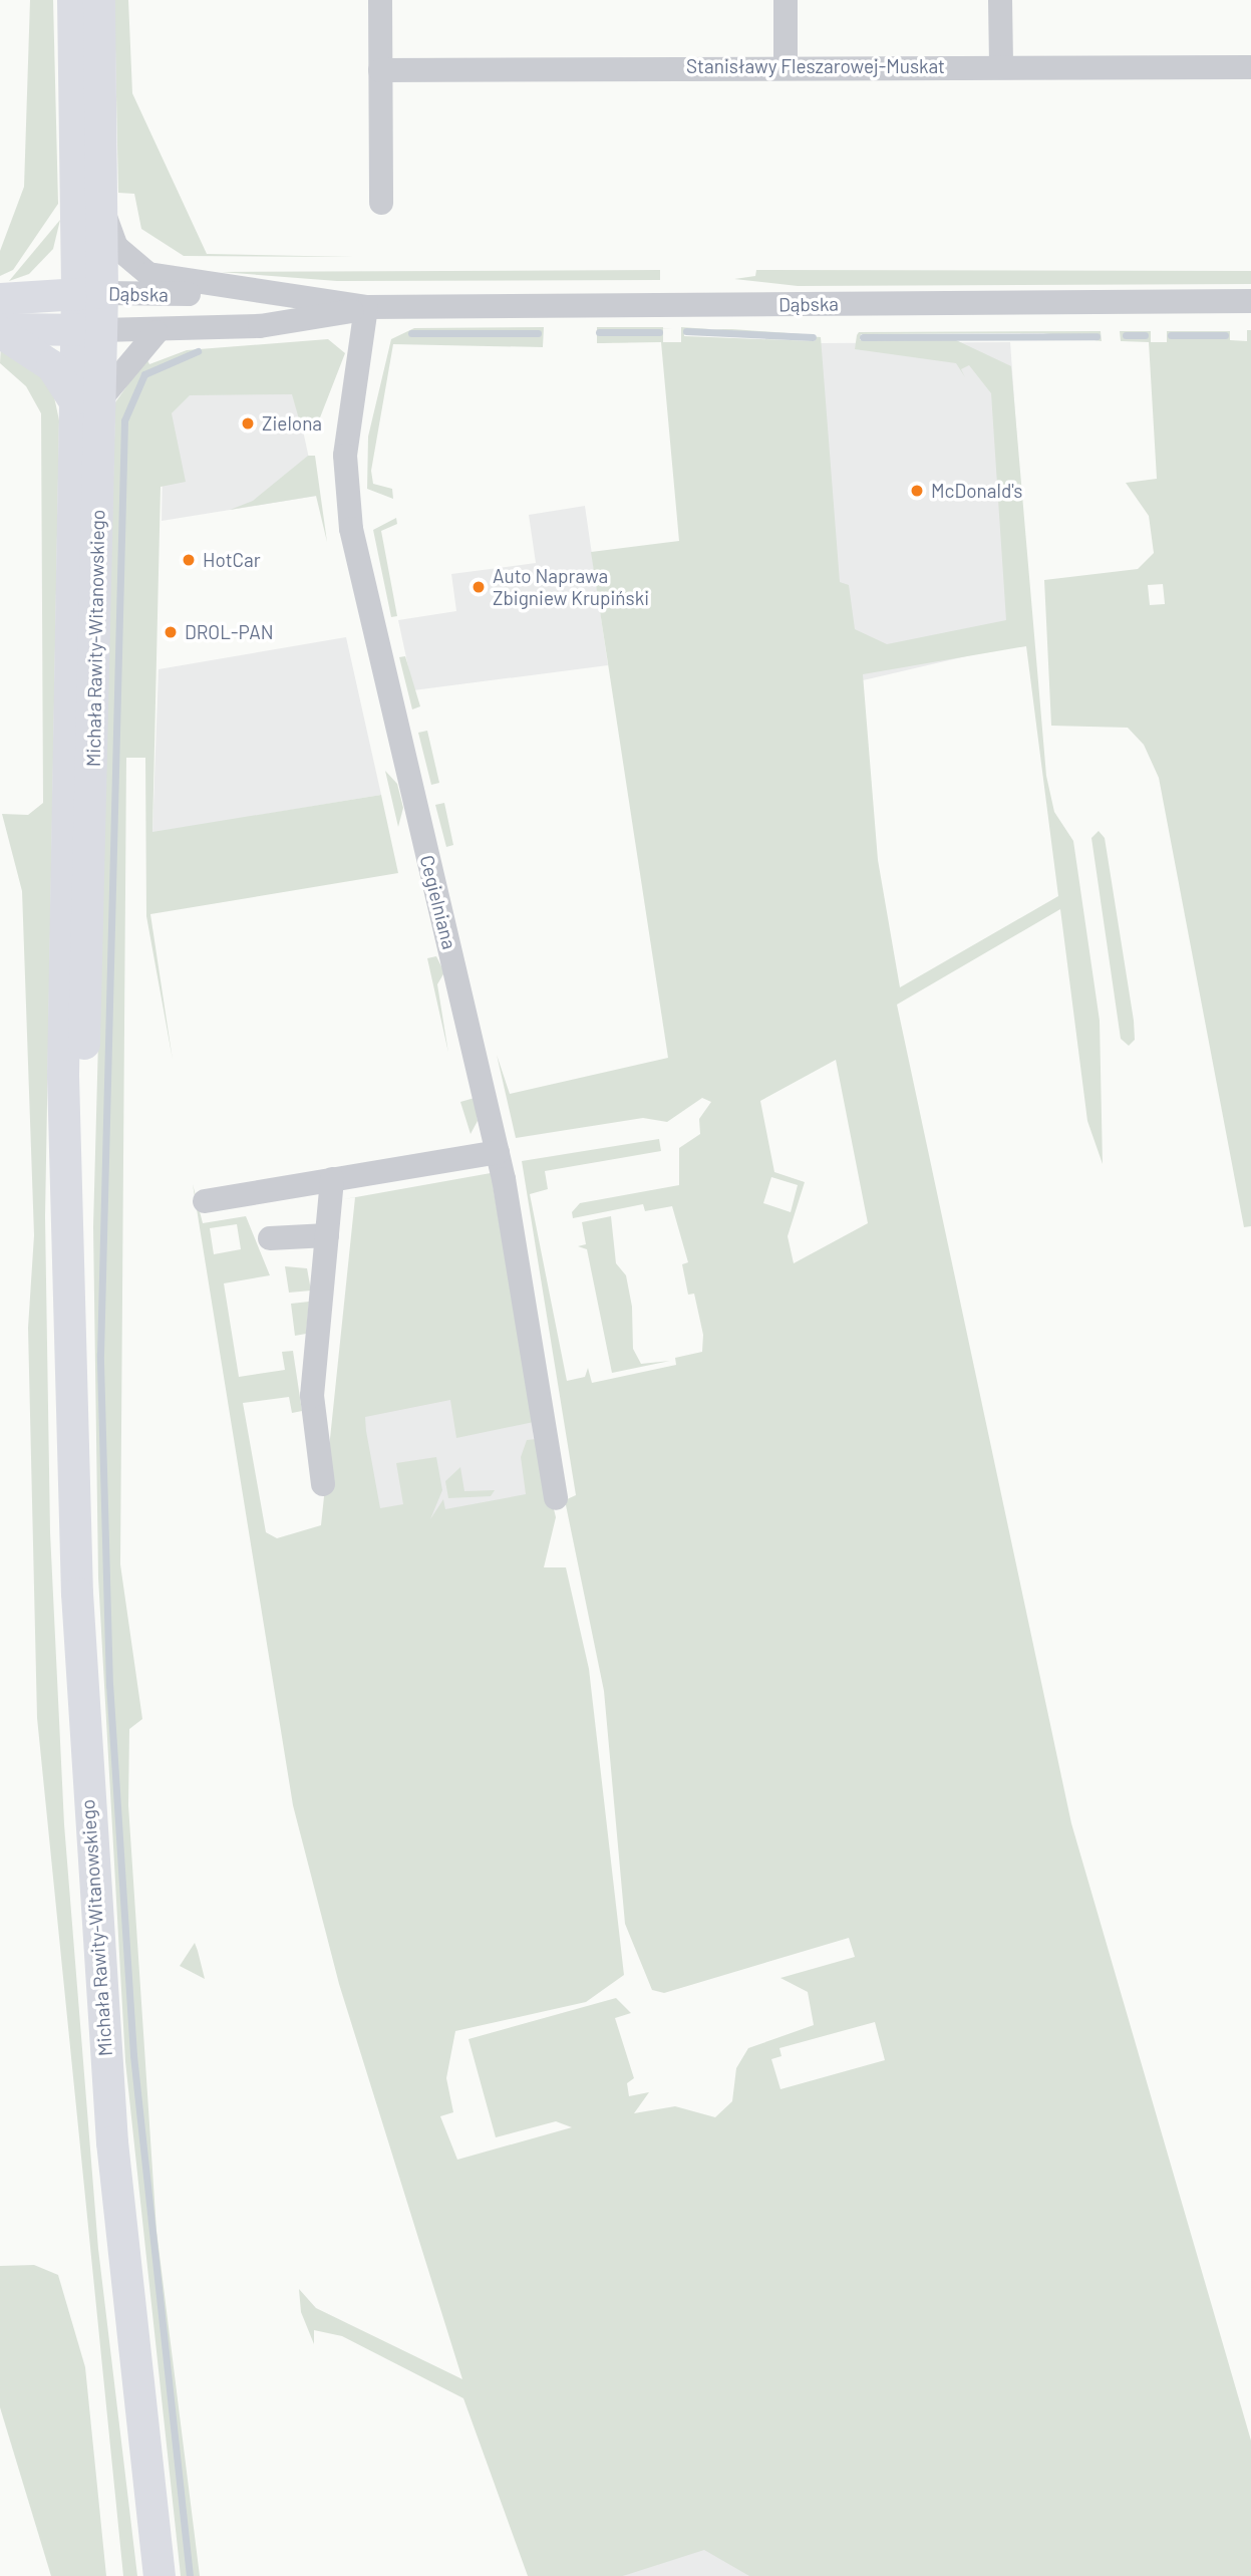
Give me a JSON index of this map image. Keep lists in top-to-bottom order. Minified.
{"streets":{"main road":["Dąbska","Michała Rawity-Witanowskiego"],"street":["Stanisławy Fleszarowej-Muskat","Cegielniana"]},"crossings":[["Dąbska","Michała Rawity-Witanowskiego"],["Dąbska","Cegielniana"]],"places":["Zielona","McDonald's","HotCar","Auto Naprawa Zbigniew Krupiński","DROL-PAN"]}
